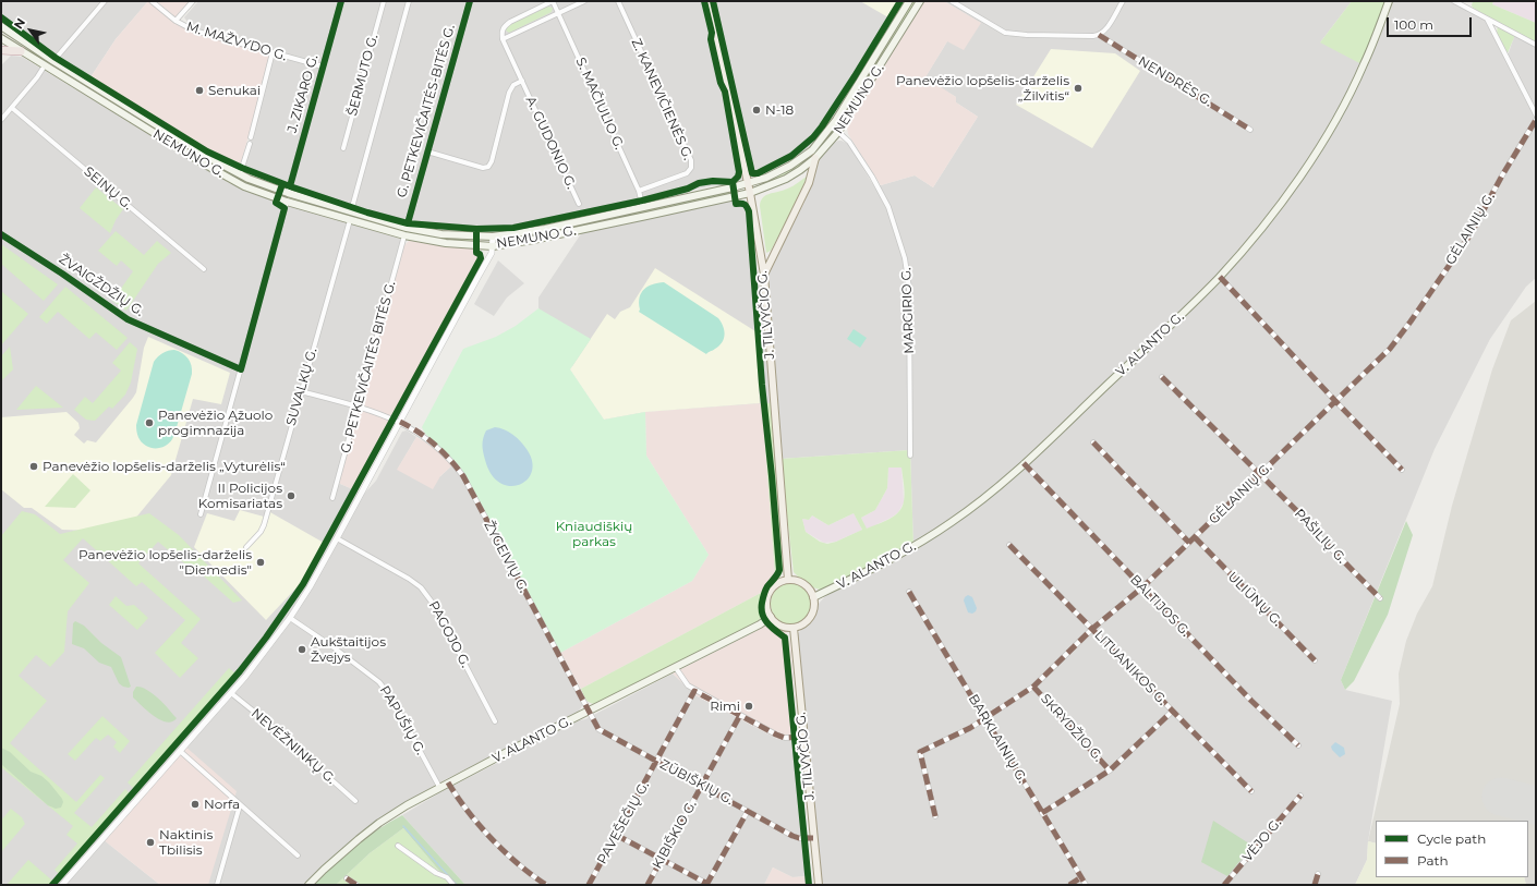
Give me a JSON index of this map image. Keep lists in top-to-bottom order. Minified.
{"streets":{"main road":["NEMUNO G.","J. TILVYČIO G.","V. ALANTO G."],"street":["M. MAŽVYDO G.","ŠERMUTO G.","NENDRĖS G.","J. ZIKARO G.","Z. KANEVIČIENĖS G.","S. MAČIULIO G.","G. PETKEVIČAITĖS-BITĖS G.","A. GUDONIO G.","SEINŲ G.","GĖLAINIŲ G.","ŽVAIGŽDŽIŲ G.","MARGIRIO G.","G. PETKEVIČAITĖS BITĖS G.","SUVALKŲ G.","PAŠILIŲ G.","ŽYGEIVIŲ G.","ULIŪNŲ G.","BALTIJOS G.","PAGOJO G.","LITUANIKOS G.","PAPUŠIŲ G.","SKRYDŽIO G.","BARKLAINIŲ G.","NEVĖŽNINKŲ G.","ZŪBIŠKIŲ G.","PAVEŠEČIŲ G.","KIBIŠKIO G.","VĖJO G."]},"crossings":[["M. MAŽVYDO G.","J. ZIKARO G."],["J. ZIKARO G.","NEMUNO G."],["Z. KANEVIČIENĖS G.","S. MAČIULIO G."],["NEMUNO G.","S. MAČIULIO G."],["NEMUNO G.","G. PETKEVIČAITĖS-BITĖS G."],["NEMUNO G.","MARGIRIO G."],["NEMUNO G.","J. TILVYČIO G."],["NEMUNO G.","G. PETKEVIČAITĖS BITĖS G."],["NEMUNO G.","SUVALKŲ G."],["G. PETKEVIČAITĖS-BITĖS G.","A. GUDONIO G."],["GĖLAINIŲ G.","PAŠILIŲ G."],["GĖLAINIŲ G.","ULIŪNŲ G."],["GĖLAINIŲ G.","BALTIJOS G."],["GĖLAINIŲ G.","LITUANIKOS G."],["GĖLAINIŲ G.","SKRYDŽIO G."],["GĖLAINIŲ G.","BARKLAINIŲ G."],["J. TILVYČIO G.","V. ALANTO G."],["J. TILVYČIO G.","ZŪBIŠKIŲ G."],["V. ALANTO G.","ŽYGEIVIŲ G."],["V. ALANTO G.","BALTIJOS G."],["V. ALANTO G.","PAPUŠIŲ G."],["V. ALANTO G.","ZŪBIŠKIŲ G."],["G. PETKEVIČAITĖS BITĖS G.","ŽYGEIVIŲ G."],["SUVALKŲ G.","ŽYGEIVIŲ G."],["ŽYGEIVIŲ G.","ZŪBIŠKIŲ G."],["ZŪBIŠKIŲ G.","PAVEŠEČIŲ G."],["ZŪBIŠKIŲ G.","KIBIŠKIO G."]],"parks":["Kniaudiškių parkas"],"places":["Panevėžio lopšelis-darželis „Žilvitis“","Senukai","N-18","Panevėžio Ąžuolo progimnazija","Panevėžio lopšelis-darželis „Vyturėlis“","II Policijos Komisariatas","Panevėžio lopšelis-darželis \"Diemedis\"","Aukštaitijos Žvejys","Rimi","Norfa","Naktinis Tbilisis"],"legend":["Cycle path","Path"],"scale_bar":"100 m","north":"top left"}
